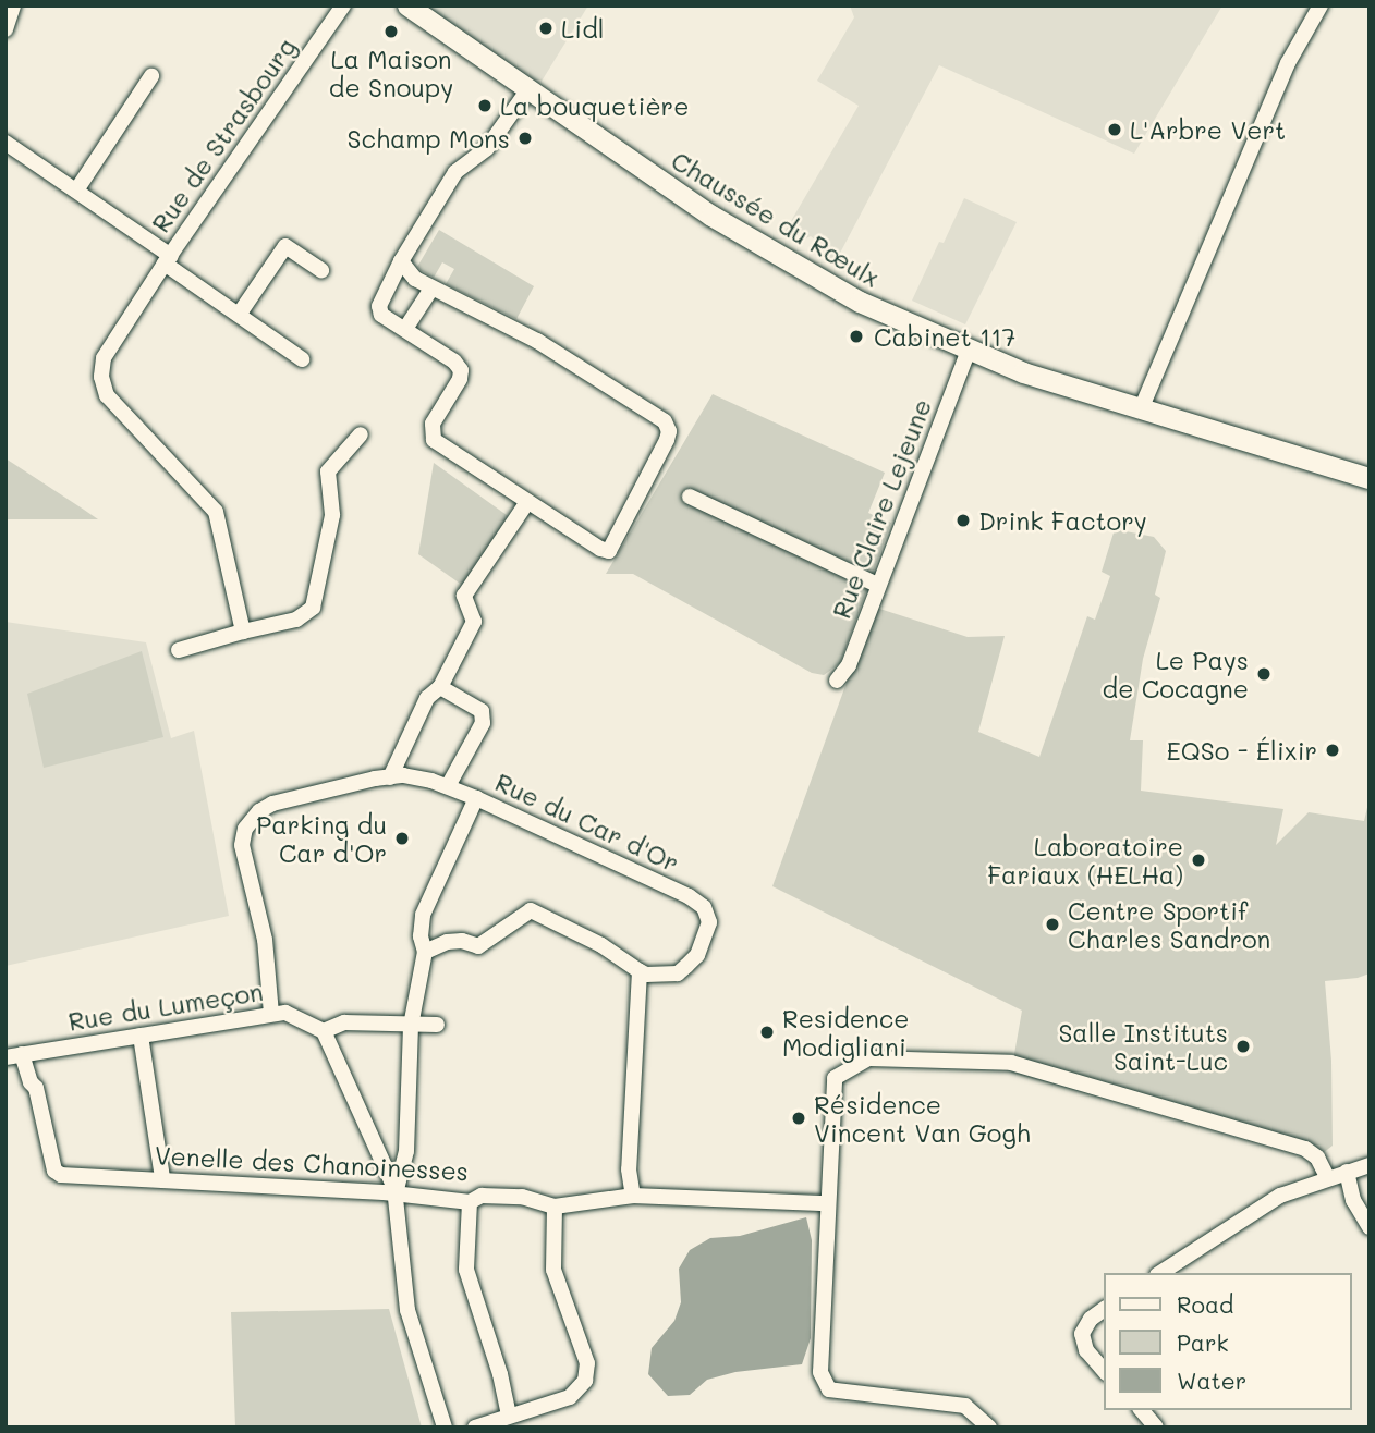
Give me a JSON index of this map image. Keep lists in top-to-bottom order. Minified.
{"streets":{"main road":["Chaussée du Rœulx"],"street":["Rue de Strasbourg","Rue Claire Lejeune","Rue du Car d'Or","Rue du Lumeçon","Venelle des Chanoinesses"]},"crossings":[["Chaussée du Rœulx","Rue Claire Lejeune"],["Rue du Car d'Or","Rue du Lumeçon"],["Rue du Lumeçon","Venelle des Chanoinesses"]],"places":["Lidl","La Maison de Snoupy","La bouquetière","L'Arbre Vert","Schamp Mons","Cabinet 117","Drink Factory","Le Pays de Cocagne","EQSo - Élixir","Parking du Car d'Or","Laboratoire Fariaux (HELHa)","Centre Sportif Charles Sandron","Residence Modigliani","Salle Instituts Saint-Luc","Résidence Vincent Van Gogh"],"legend":["Road","Park","Water"]}
